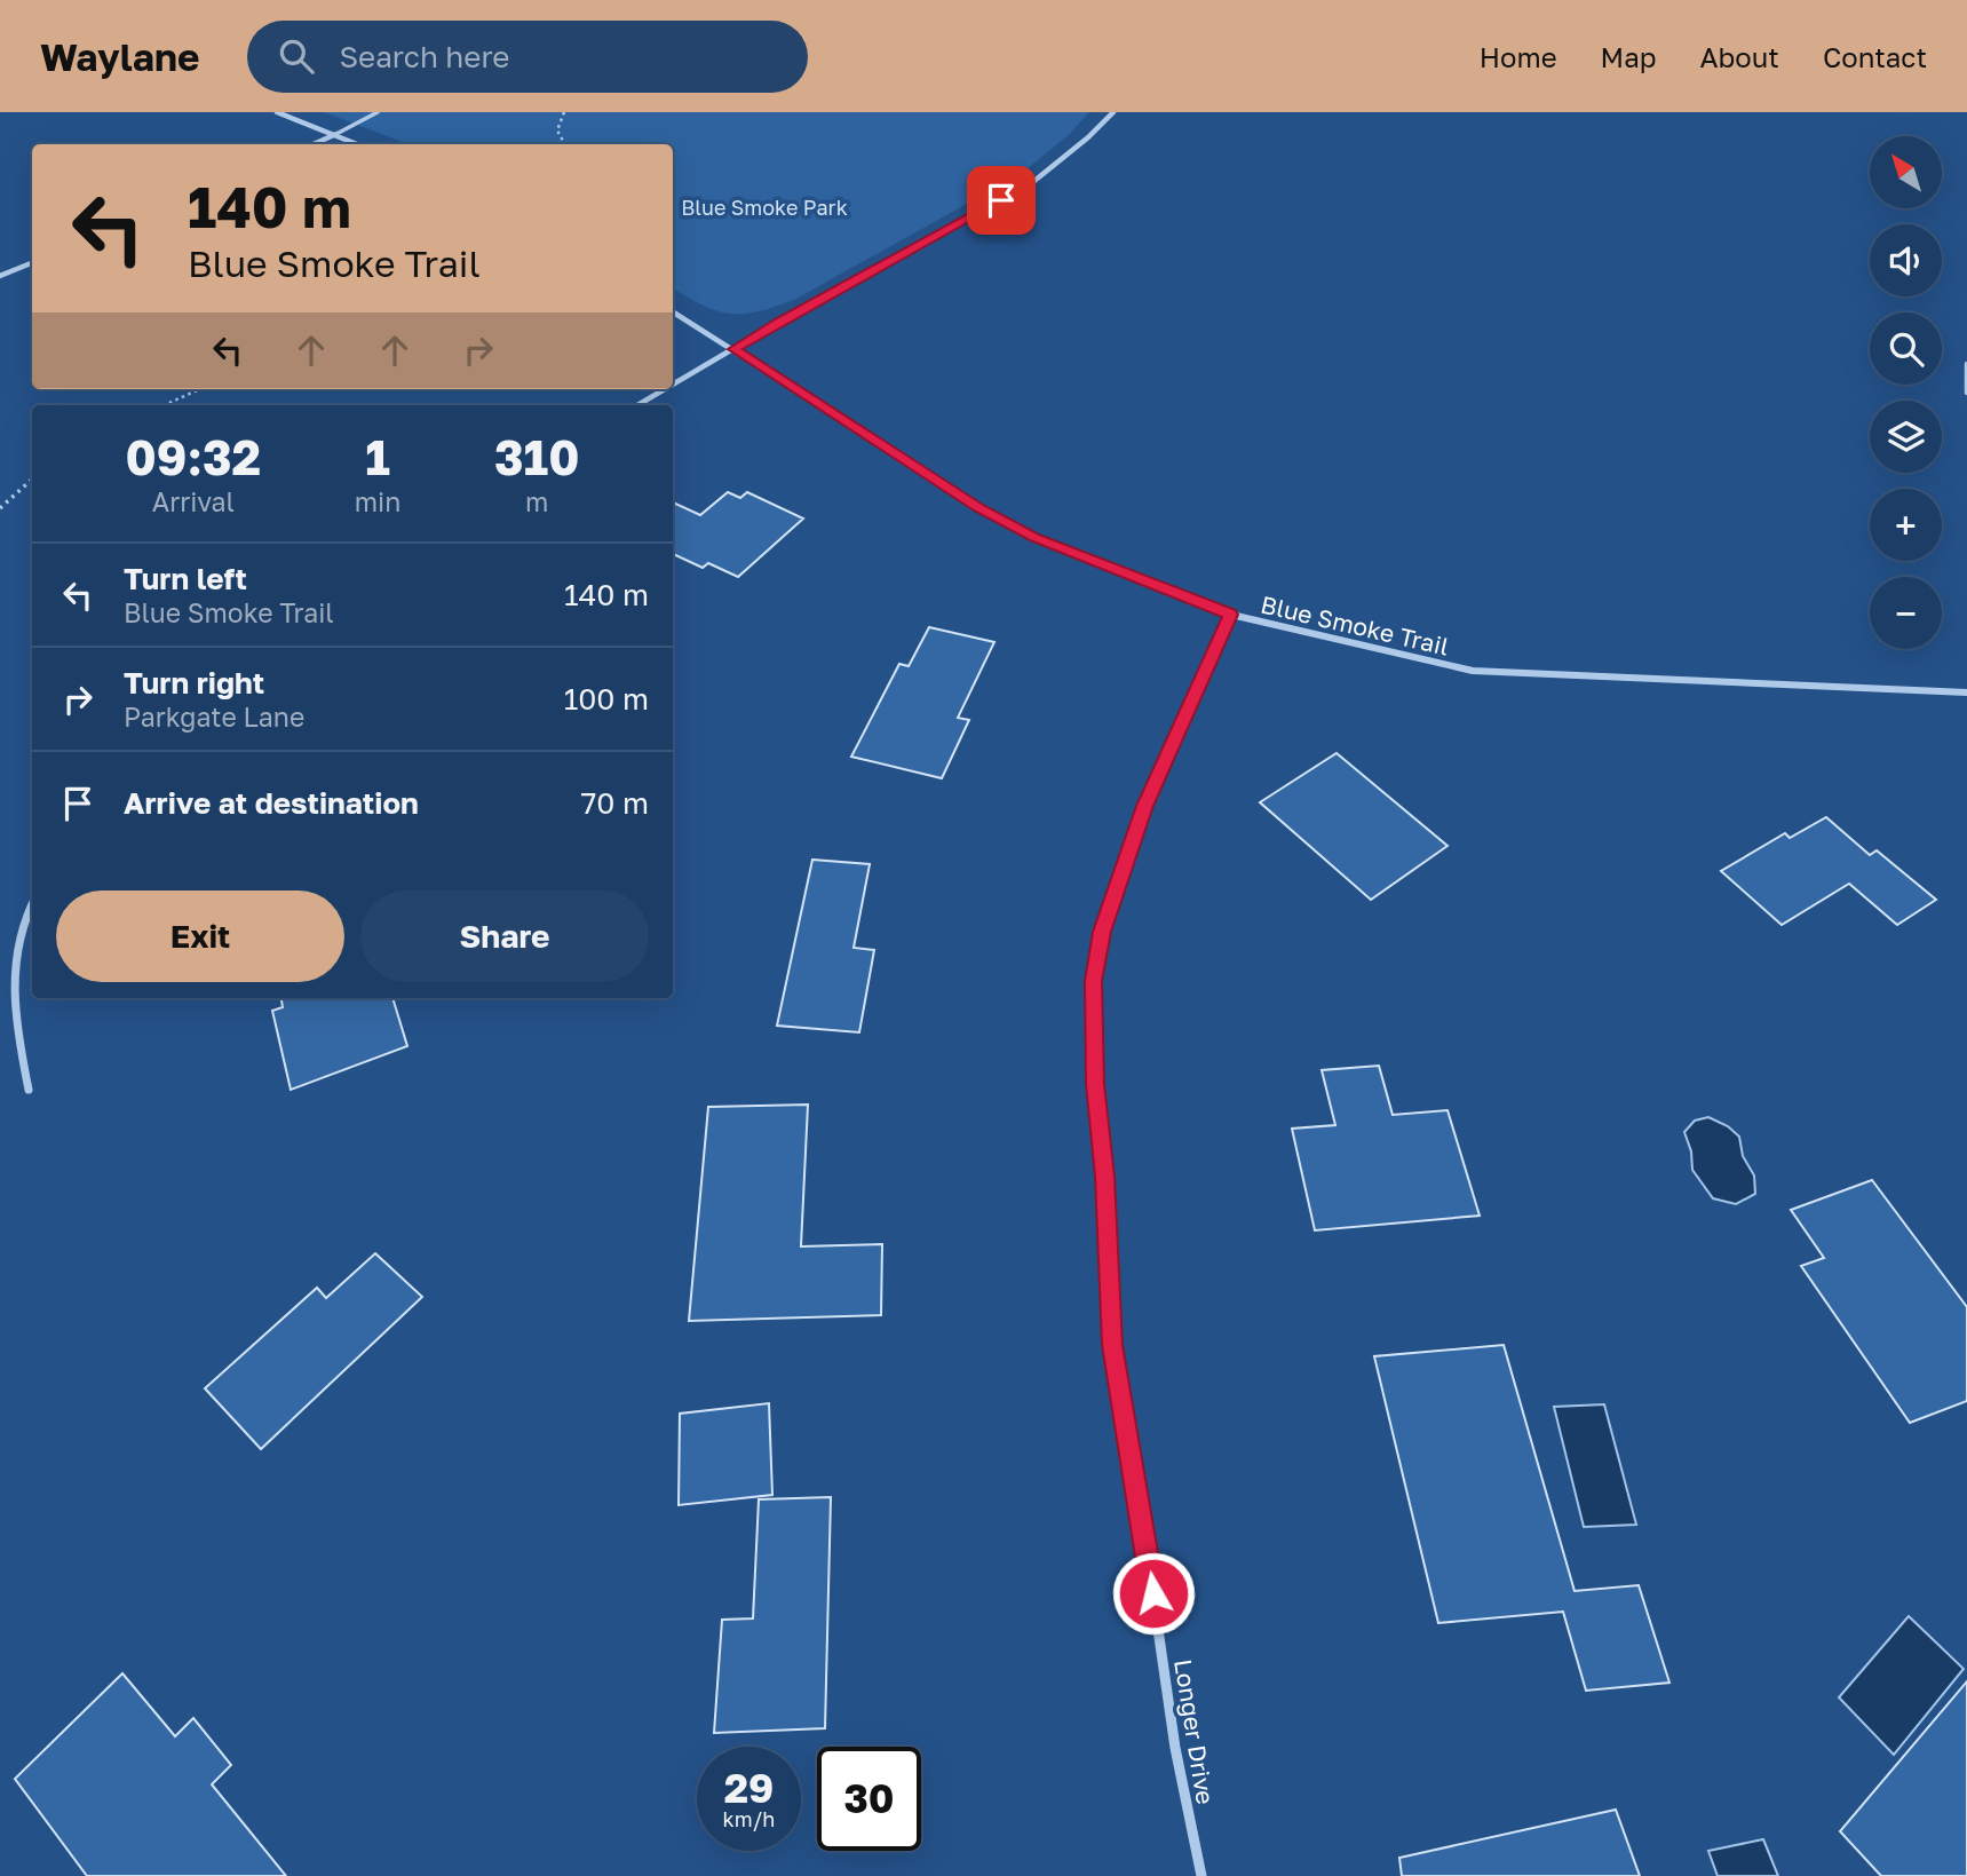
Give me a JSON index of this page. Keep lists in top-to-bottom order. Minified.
{"streets":{"street":["Blue Smoke Trail","Longer Drive"]},"crossings":[["Blue Smoke Trail","Longer Drive"]],"parks":["Blue Smoke Park"],"north":"top left","page":{"header":"Waylane","search":"Search here","nav":["Home","Map","About","Contact"],"map_buttons":["+","−"],"turn":["140 m","Blue Smoke Trail"],"eta":["09:32","Arrival","1","min","310","m"],"list":[{"name":"Turn left","note":"Blue Smoke Trail","value":"140 m"},{"name":"Turn right","note":"Parkgate Lane","value":"100 m"},{"name":"Arrive at destination","value":"70 m"}],"buttons":["Exit","Share"],"speed":"29 km/h","limit":"30"}}
